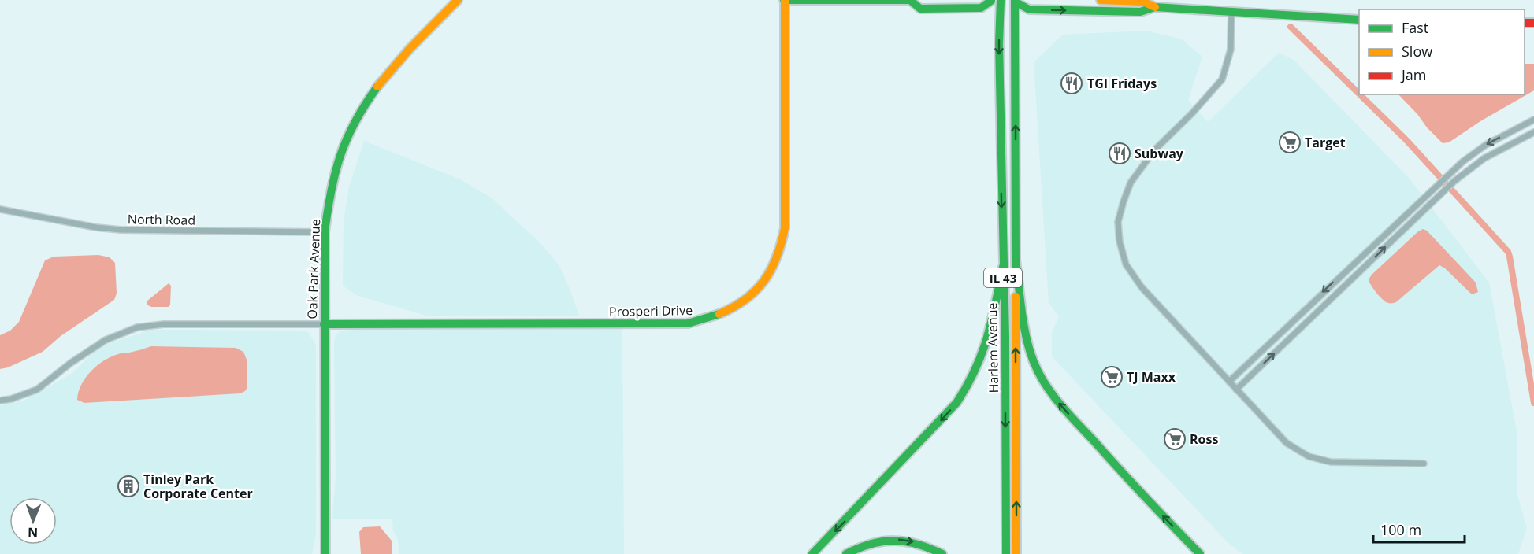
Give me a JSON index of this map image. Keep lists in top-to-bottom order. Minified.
{"streets":{"main road":["Oak Park Avenue","IL 43","Prosperi Drive","Harlem Avenue"],"street":["North Road"]},"crossings":[["North Road","Oak Park Avenue"],["Oak Park Avenue","Prosperi Drive"]],"places":{"restaurant":["TGI Fridays","Subway"],"supermarket":["Target","TJ Maxx","Ross"],"building":["Tinley Park Corporate Center"]},"legend":["Fast","Slow","Jam"],"scale_bar":"100 m","north":"bottom"}
